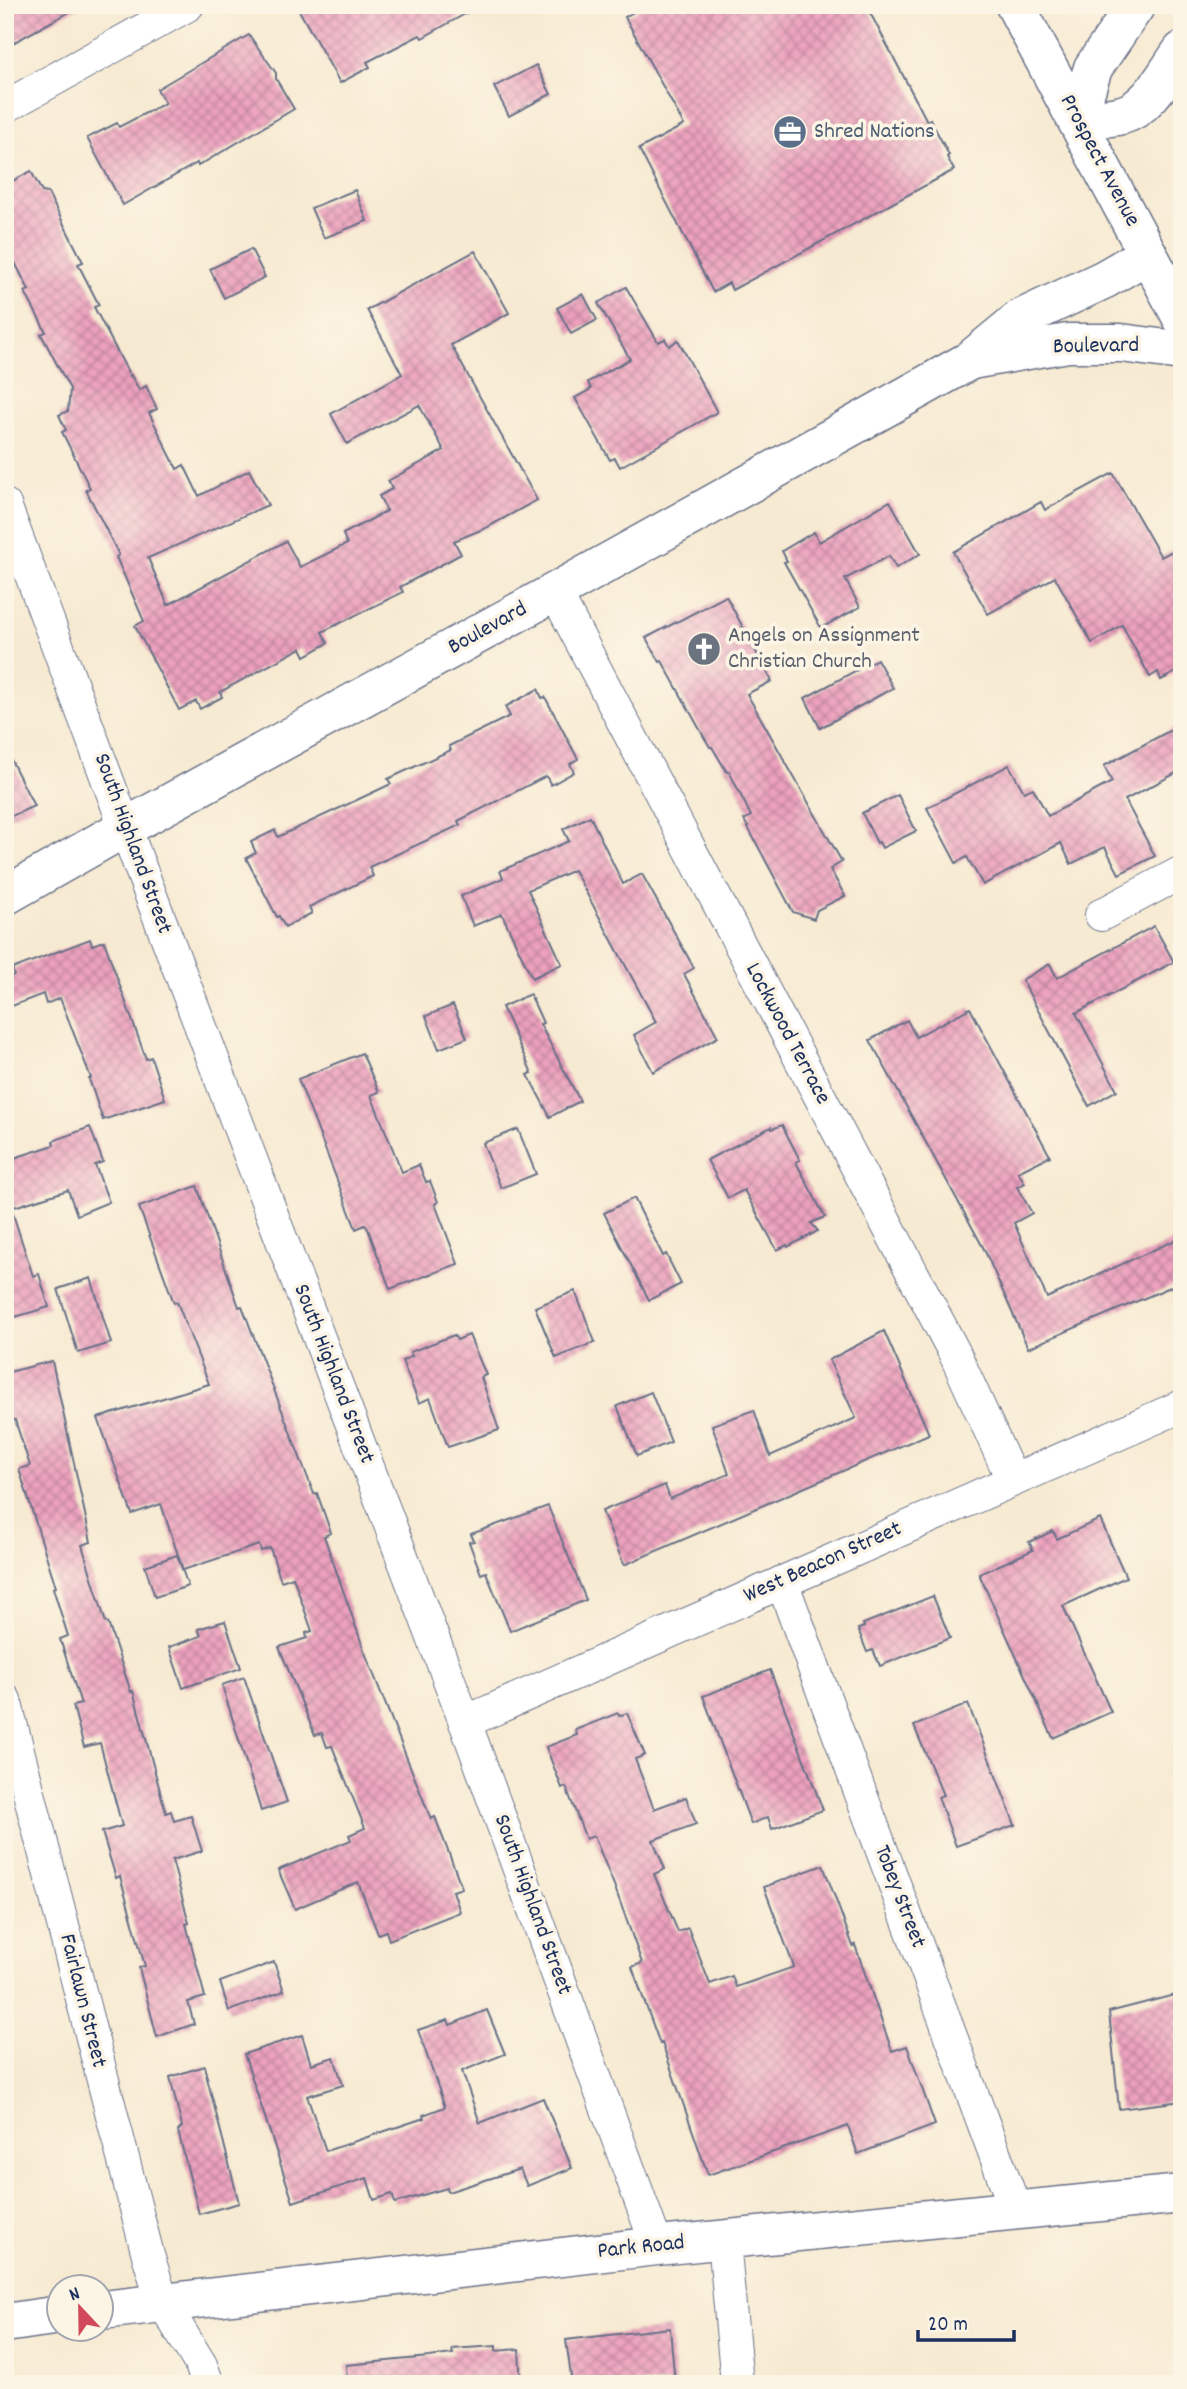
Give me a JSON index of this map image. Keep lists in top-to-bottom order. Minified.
{"streets":{"main road":["Prospect Avenue","Boulevard","Park Road"],"street":["South Highland Street","Lockwood Terrace","West Beacon Street","Tobey Street","Fairlawn Street"]},"crossings":[["Prospect Avenue","Boulevard"],["Boulevard","South Highland Street"],["Boulevard","Lockwood Terrace"],["South Highland Street","West Beacon Street"],["South Highland Street","Park Road"],["Lockwood Terrace","West Beacon Street"],["West Beacon Street","Tobey Street"],["Tobey Street","Park Road"],["Fairlawn Street","Park Road"]],"places":{"office":["Shred Nations"],"church":["Angels on Assignment Christian Church"]},"scale_bar":"20 m","north":"top"}
